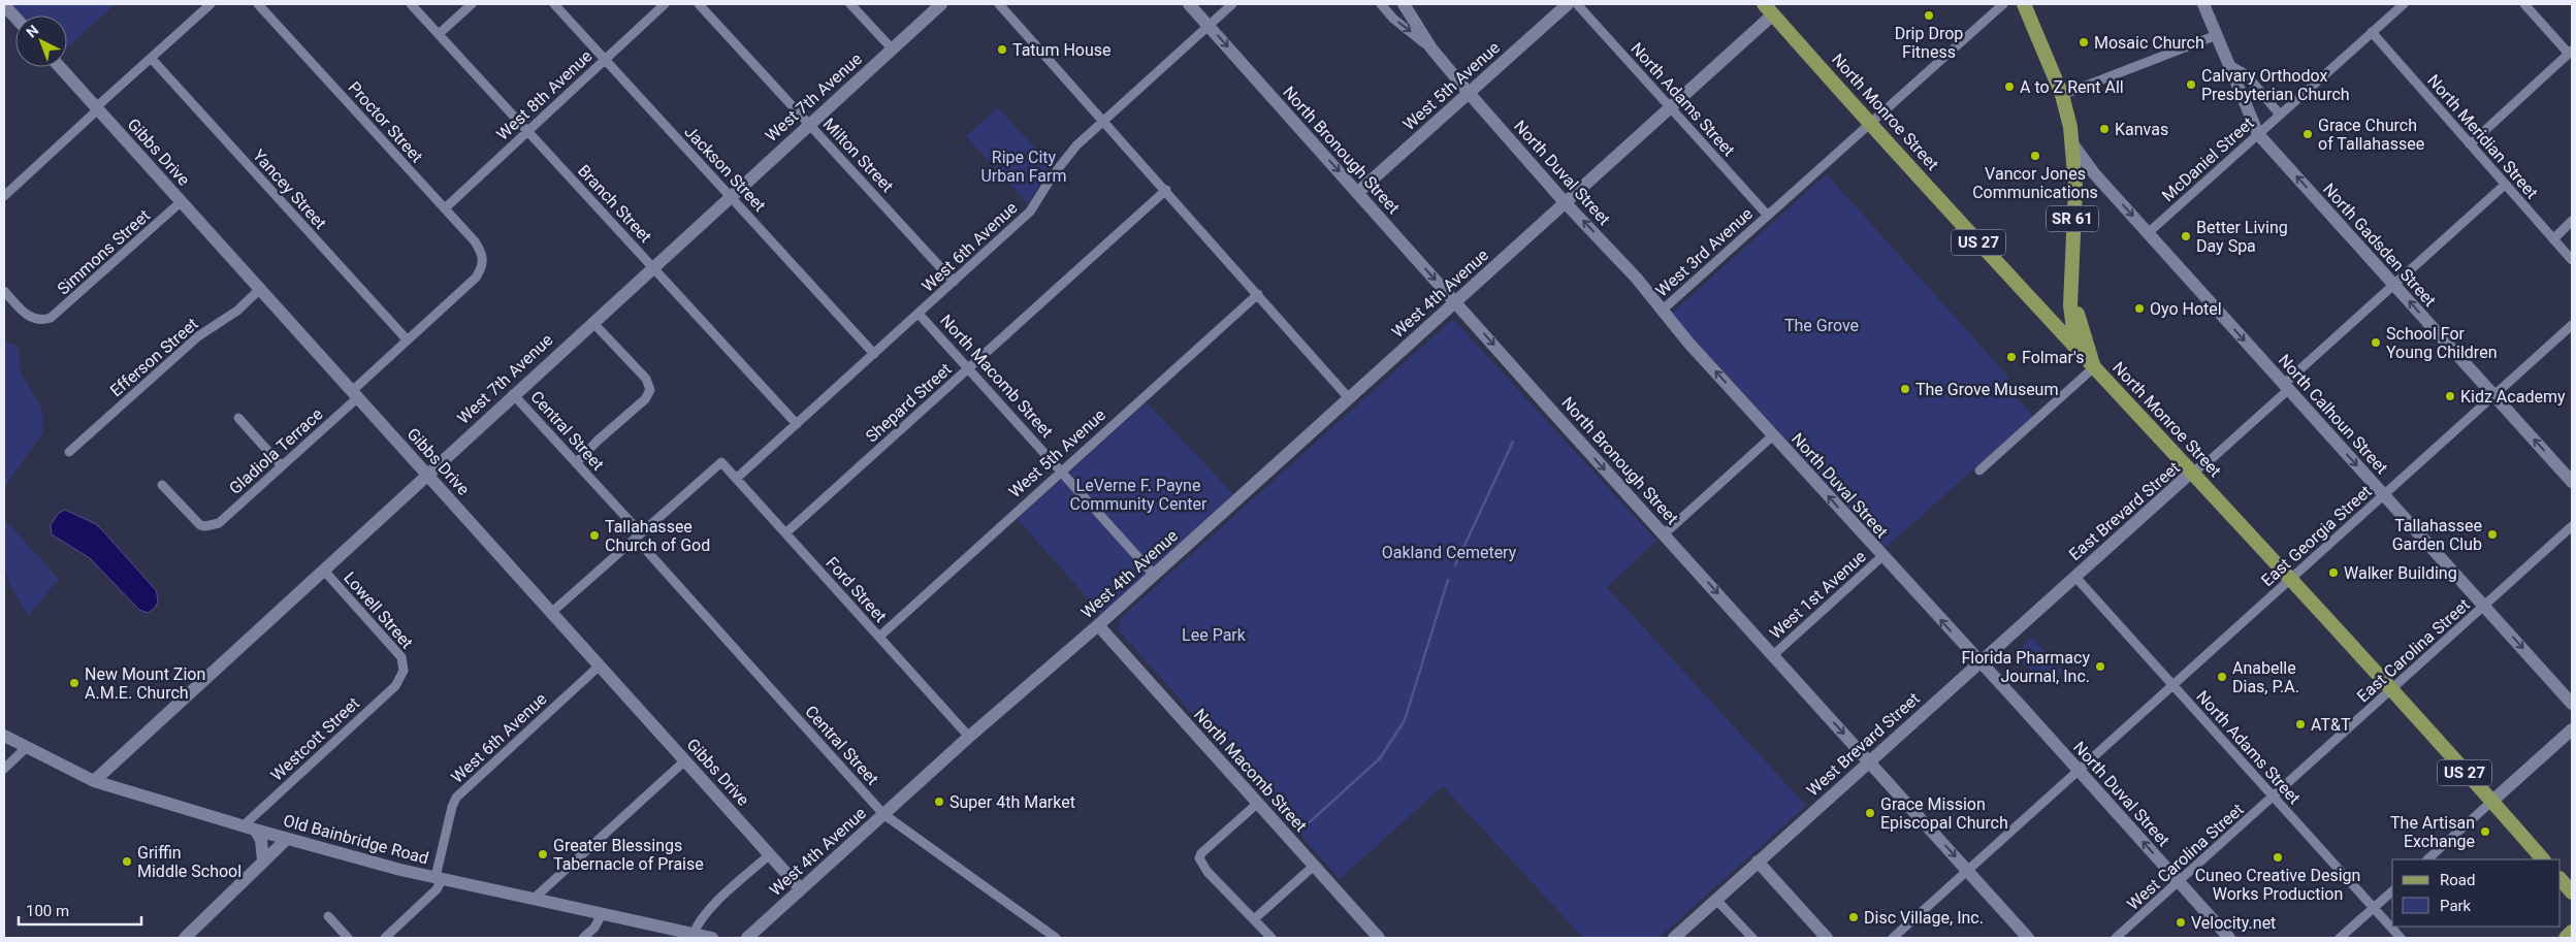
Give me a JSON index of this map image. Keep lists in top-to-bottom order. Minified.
{"streets":{"main road":["North Monroe Street","SR 61","US 27"],"street":["West 5th Avenue","West 8th Avenue","West 7th Avenue","North Adams Street","Proctor Street","North Meridian Street","North Bronough Street","Gibbs Drive","Milton Street","McDaniel Street","Jackson Street","North Duval Street","Yancey Street","Branch Street","North Gadsden Street","West 6th Avenue","Simmons Street","West 3rd Avenue","West 4th Avenue","Efferson Street","North Macomb Street","Shepard Street","North Calhoun Street","Central Street","Gladiola Terrace","East Brevard Street","East Georgia Street","Ford Street","West 1st Avenue","Lowell Street","East Carolina Street","Westcott Street","West Brevard Street","Old Bainbridge Road","West Carolina Street"]},"crossings":[["West 5th Avenue","North Bronough Street"],["West 5th Avenue","North Duval Street"],["West 5th Avenue","North Macomb Street"],["West 5th Avenue","Ford Street"],["West 8th Avenue","Proctor Street"],["West 8th Avenue","Jackson Street"],["West 8th Avenue","Branch Street"],["West 7th Avenue","Gibbs Drive"],["West 7th Avenue","Milton Street"],["West 7th Avenue","Jackson Street"],["West 7th Avenue","Branch Street"],["West 7th Avenue","Central Street"],["West 7th Avenue","Lowell Street"],["West 7th Avenue","Old Bainbridge Road"],["North Adams Street","West 3rd Avenue"],["North Adams Street","West 4th Avenue"],["North Adams Street","East Brevard Street"],["North Adams Street","East Georgia Street"],["North Adams Street","East Carolina Street"],["North Adams Street","West Brevard Street"],["North Adams Street","West Carolina Street"],["North Monroe Street","SR 61"],["North Monroe Street","West 3rd Avenue"],["North Monroe Street","West 4th Avenue"],["North Monroe Street","East Brevard Street"],["North Monroe Street","East Georgia Street"],["North Monroe Street","East Carolina Street"],["Proctor Street","Yancey Street"],["North Meridian Street","McDaniel Street"],["North Meridian Street","East Brevard Street"],["North Bronough Street","West 6th Avenue"],["North Bronough Street","West 4th Avenue"],["North Bronough Street","East Georgia Street"],["North Bronough Street","West 1st Avenue"],["North Bronough Street","West Brevard Street"],["Gibbs Drive","West 6th Avenue"],["Gibbs Drive","Simmons Street"],["Gibbs Drive","West 4th Avenue"],["Gibbs Drive","Efferson Street"],["Gibbs Drive","Gladiola Terrace"],["Milton Street","West 6th Avenue"],["McDaniel Street","North Gadsden Street"],["McDaniel Street","North Calhoun Street"],["Jackson Street","West 6th Avenue"],["North Duval Street","West 3rd Avenue"],["North Duval Street","West 4th Avenue"],["North Duval Street","East Georgia Street"],["North Duval Street","West 1st Avenue"],["North Duval Street","West Brevard Street"],["North Duval Street","West Carolina Street"],["Branch Street","West 6th Avenue"],["SR 61","North Calhoun Street"],["North Gadsden Street","East Brevard Street"],["North Gadsden Street","East Georgia Street"],["West 6th Avenue","North Macomb Street"],["West 6th Avenue","Ford Street"],["West 6th Avenue","Old Bainbridge Road"],["West 4th Avenue","North Macomb Street"],["West 4th Avenue","Central Street"],["West 4th Avenue","Ford Street"],["North Macomb Street","Shepard Street"],["Shepard Street","Ford Street"],["North Calhoun Street","East Brevard Street"],["North Calhoun Street","East Georgia Street"],["North Calhoun Street","East Carolina Street"],["Central Street","Ford Street"],["East Brevard Street","West Brevard Street"],["Lowell Street","Westcott Street"],["East Carolina Street","West Carolina Street"],["Westcott Street","Old Bainbridge Road"]],"one_way":["North Bronough Street","North Duval Street","North Gadsden Street","North Calhoun Street"],"parks":["Ripe City Urban Farm","The Grove","LeVerne F. Payne Community Center","Oakland Cemetery","Lee Park"],"places":["Drip Drop Fitness","Mosaic Church","Tatum House","Calvary Orthodox Presbyterian Church","A to Z Rent All","Kanvas","Grace Church of Tallahassee","Vancor Jones Communications","Better Living Day Spa","Oyo Hotel","School For Young Children","Folmar's","The Grove Museum","Kidz Academy","Tallahassee Garden Club","Tallahassee Church of God","Walker Building","Florida Pharmacy Journal, Inc.","Anabelle Dias, P.A.","New Mount Zion A.M.E. Church","AT&T","Super 4th Market","Grace Mission Episcopal Church","The Artisan Exchange","Greater Blessings Tabernacle of Praise","Cuneo Creative Design Works Production","Griffin Middle School","Disc Village, Inc.","Velocity.net"],"legend":["Road","Park"],"scale_bar":"100 m","north":"top left"}
